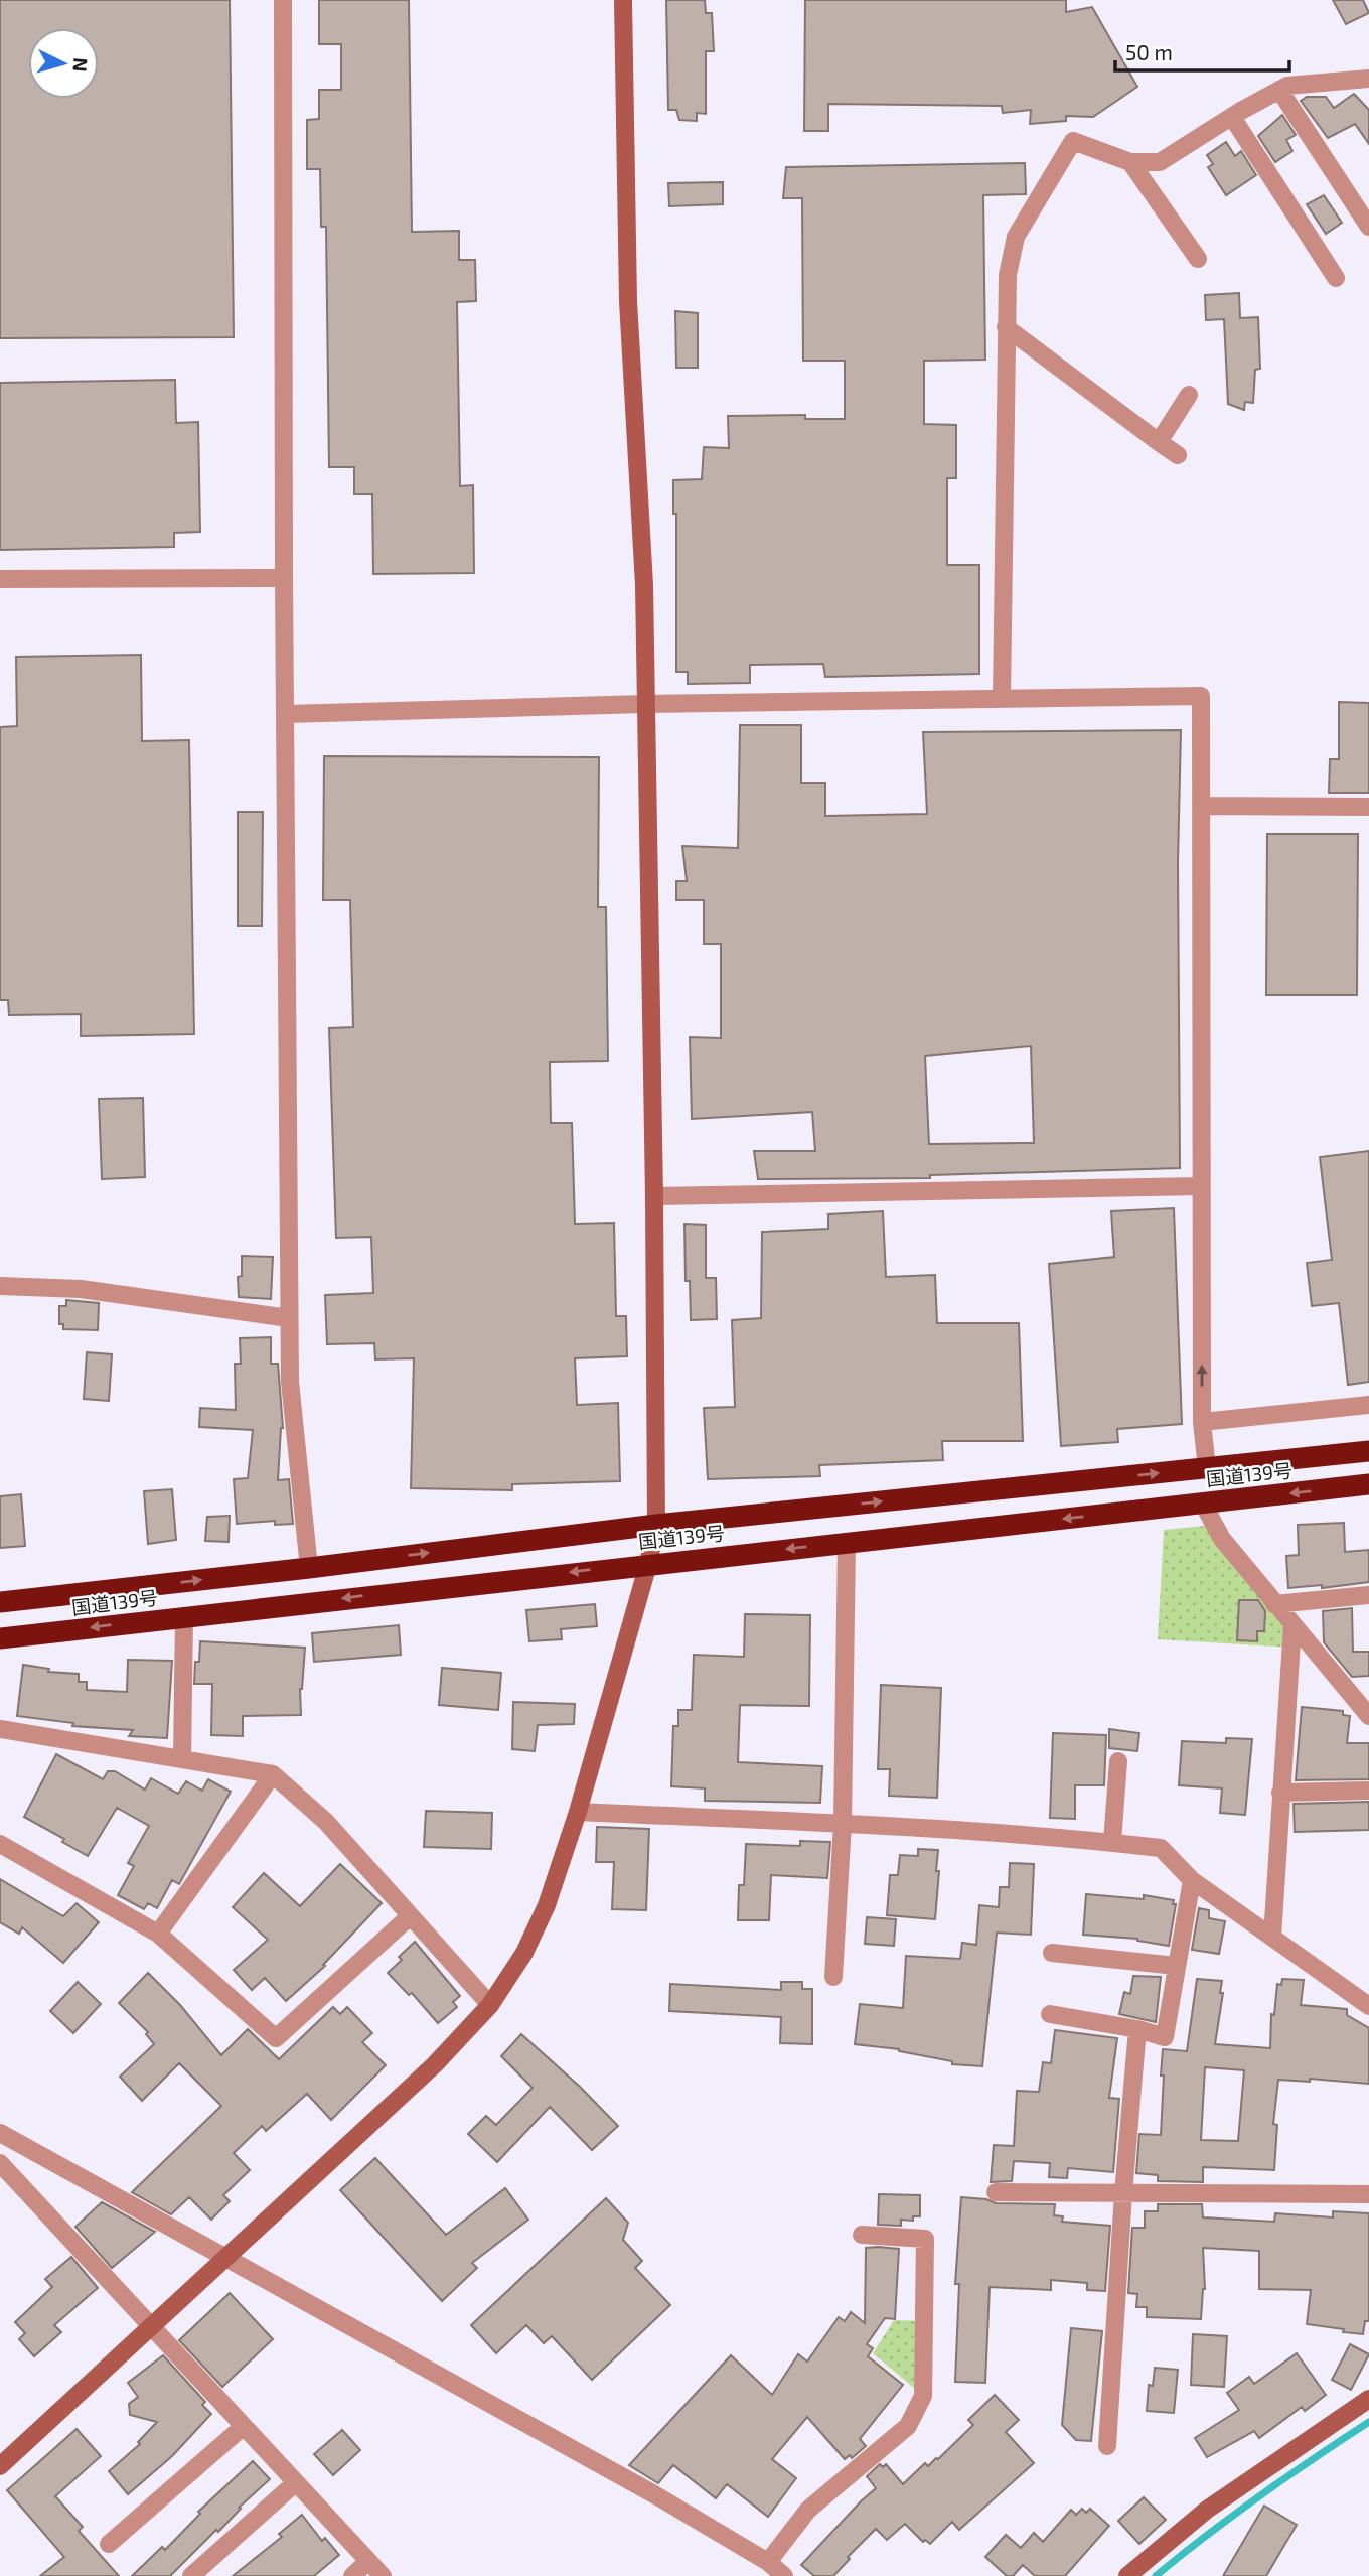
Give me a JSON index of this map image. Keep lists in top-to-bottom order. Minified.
{"streets":{"highway":["国道139号"]},"scale_bar":"50 m","north":"right"}
